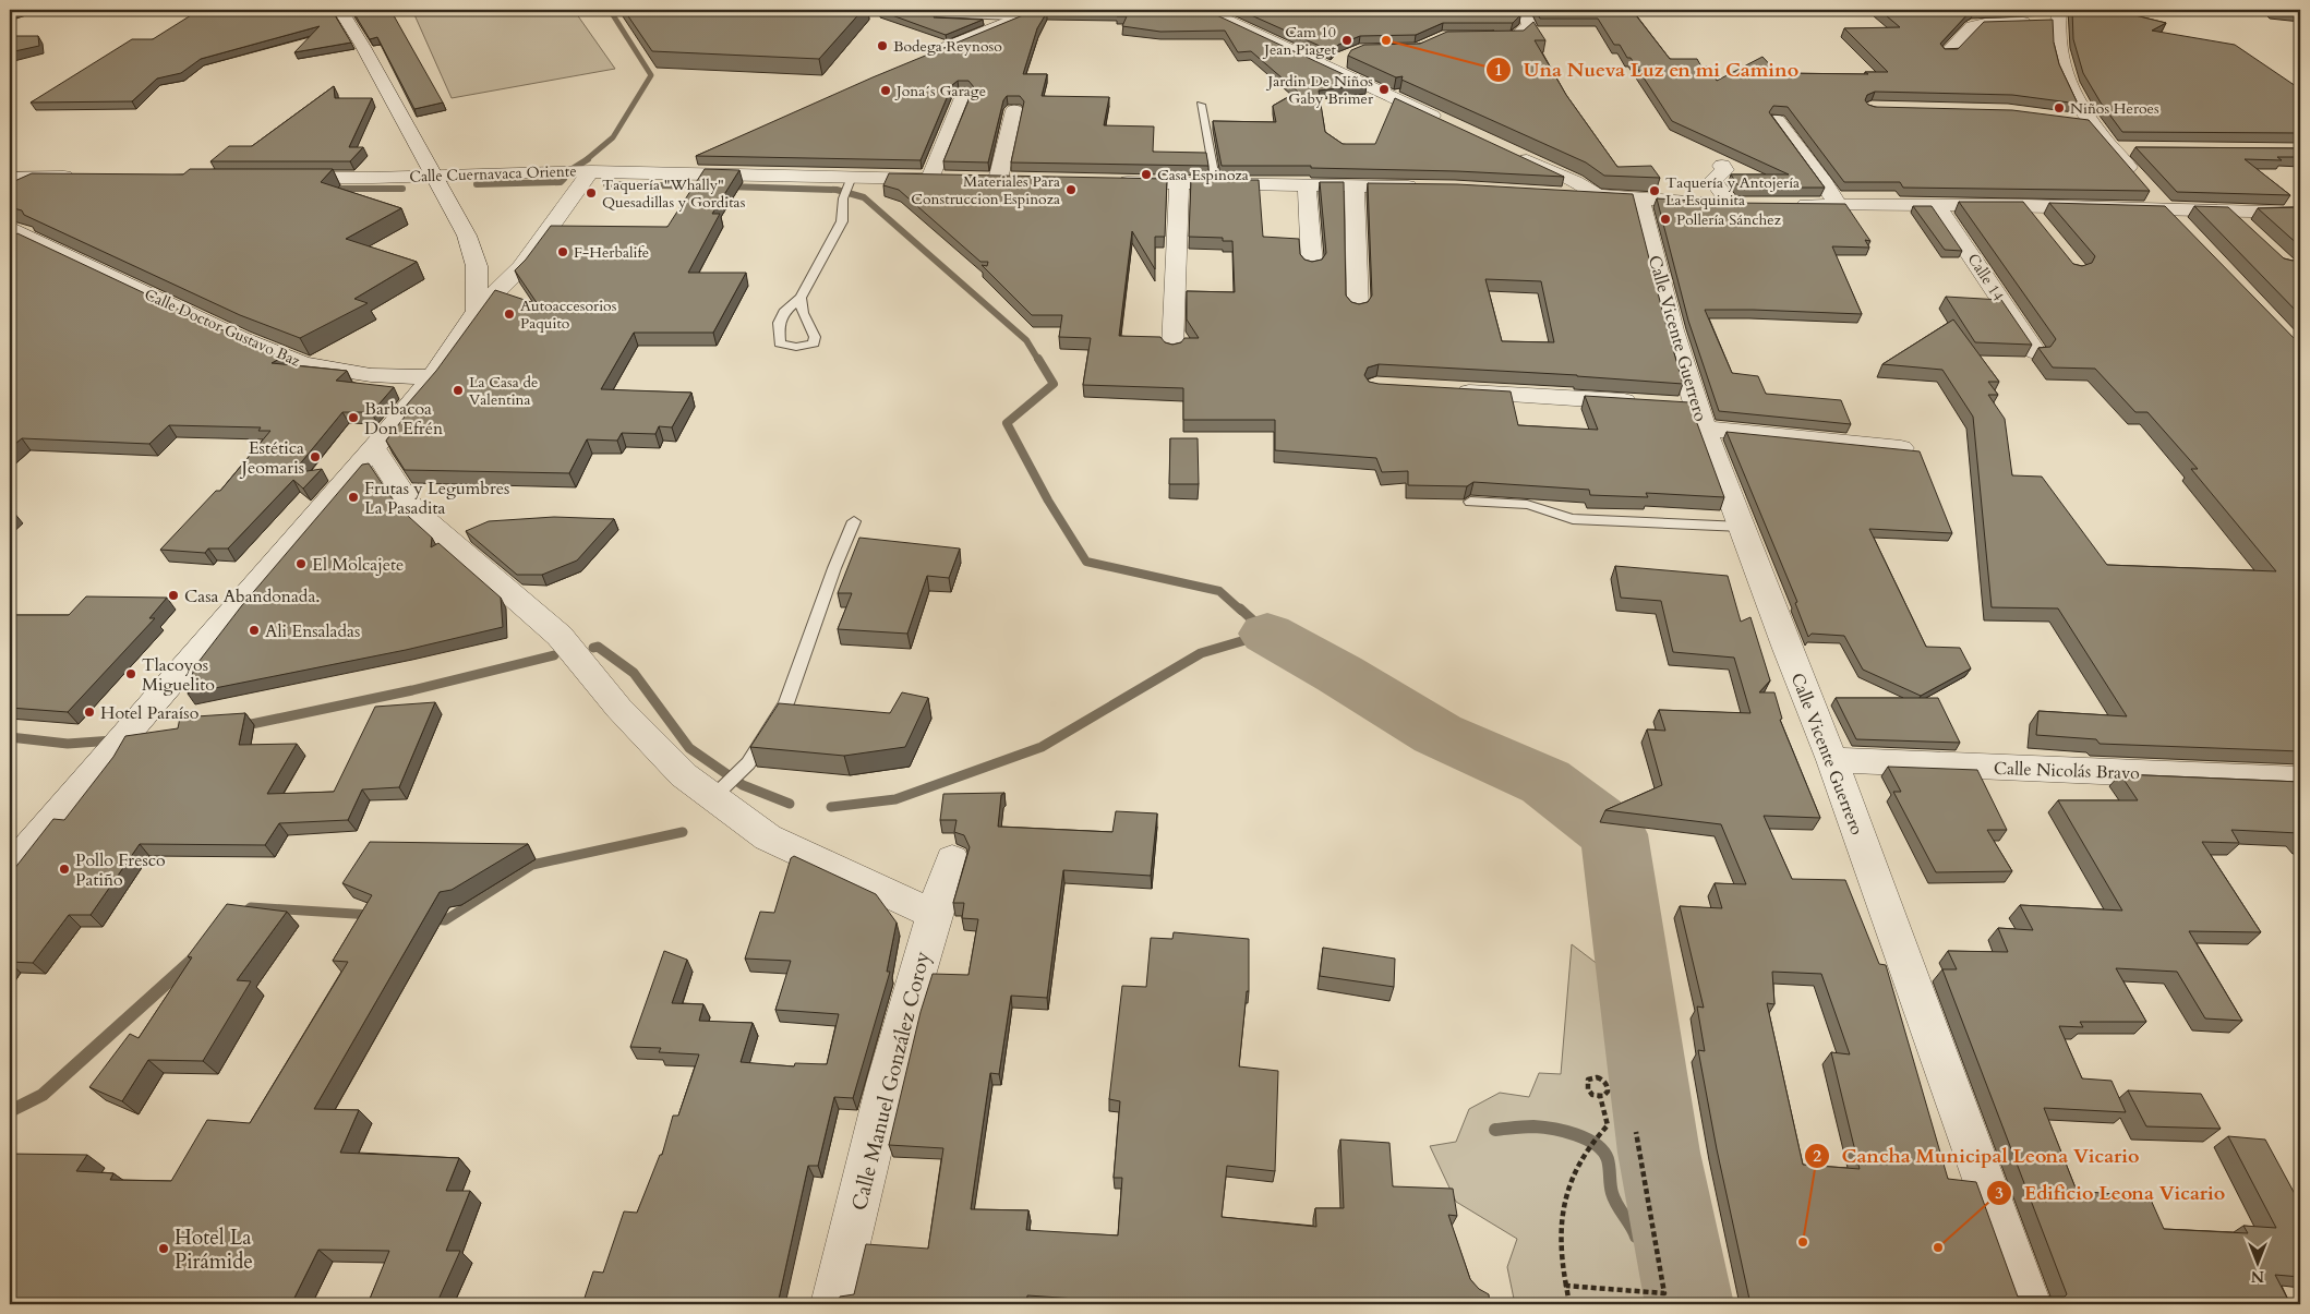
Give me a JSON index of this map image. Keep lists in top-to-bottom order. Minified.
{"streets":{"street":["Calle Cuernavaca Oriente","Calle 14","Calle Doctor Gustavo Baz","Calle Vicente Guerrero","Calle Nicolás Bravo","Calle Manuel González Coroy"]},"crossings":[["Calle Vicente Guerrero","Calle Nicolás Bravo"]],"places":["Cam 10 Jean Piaget","Una Nueva Luz en mi Camino","Bodega Reynoso","Jardin De Niños Gaby Brimer","Jona´s Garage","Niños Heroes","Casa Espinoza","Materiales Para Construccion Espinoza","Taquería y Antojería La Esquinita","Taquería \"Whally\" Quesadillas y Gorditas","Pollería Sánchez","F-Herbalife","Autoaccesorios Paquito","La Casa de Valentina","Barbacoa Don Efrén","Estética Jeomaris","Frutas y Legumbres La Pasadita","El Molcajete","Casa Abandonada.","Ali Ensaladas","Tlacoyos Miguelito","Hotel Paraíso","Pollo Fresco Patiño","Cancha Municipal Leona Vicario","Edificio Leona Vicario","Hotel La Pirámide"],"north":"bottom"}
